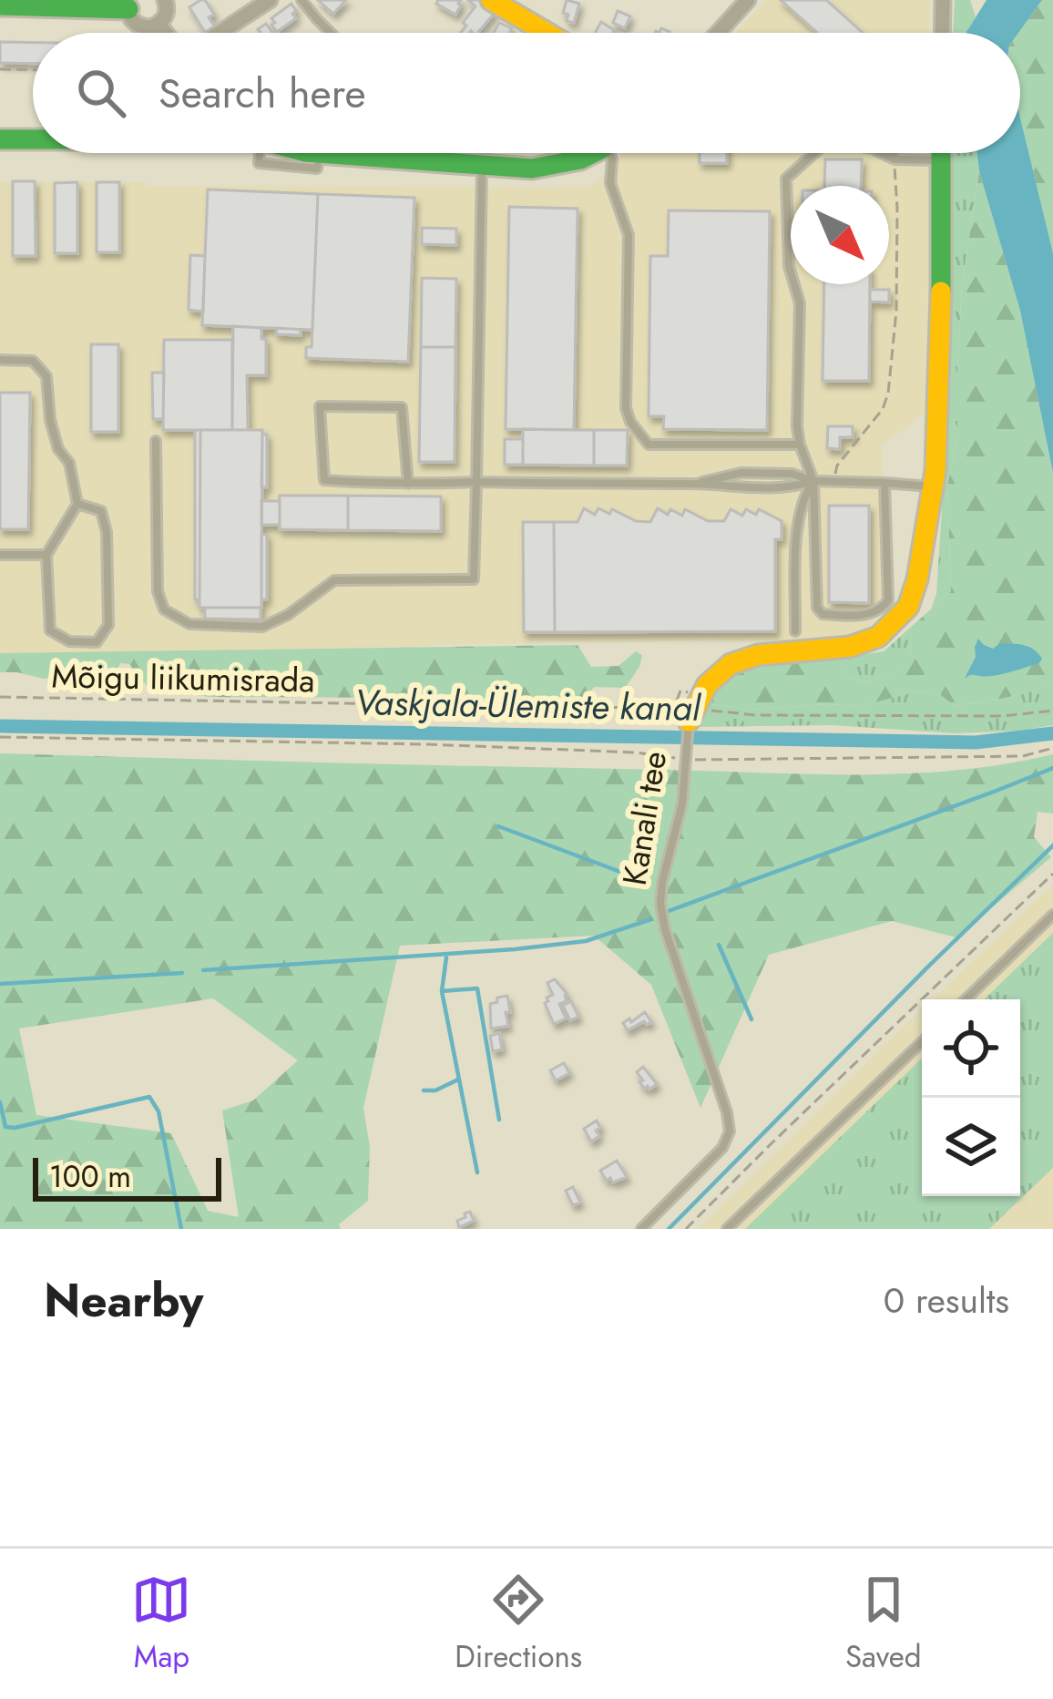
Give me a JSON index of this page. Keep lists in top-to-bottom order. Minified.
{"streets":{"lane":["Kanali tee"],"path":["Mõigu liikumisrada"]},"crossings":[["Mõigu liikumisrada","Kanali tee"]],"water":["Vaskjala-Ülemiste kanal"],"scale_bar":"100 m","north":"bottom right","page":{"search":"Search here","scale":"100 m","heading":["Nearby","0 results"],"nav":["Map","Directions","Saved"]}}
